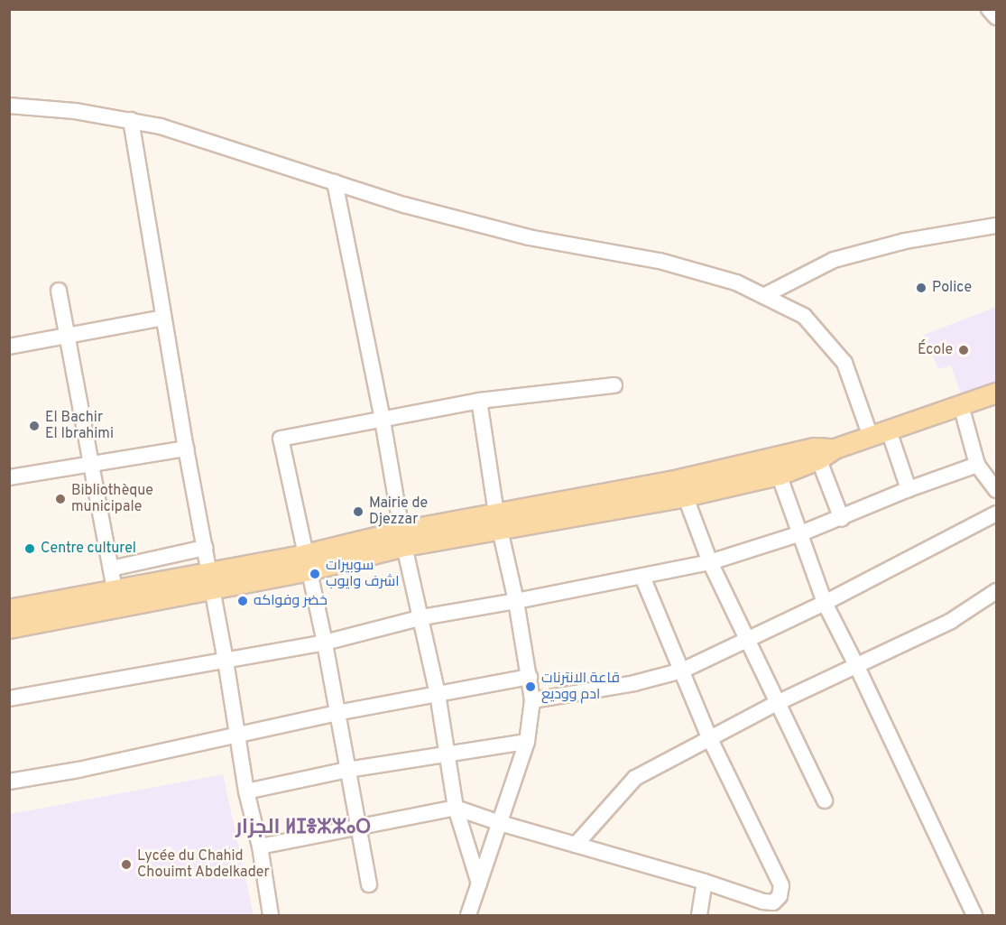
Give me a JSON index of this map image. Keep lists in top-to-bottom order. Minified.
{"districts":["الجزار ⵍⵊⴻⵣⵣⴰⵔ"],"places":["Police","École","El Bachir El Ibrahimi","Bibliothèque municipale","Mairie de Djezzar","Centre culturel","سوبيرات اشرف وايوب","خضر وفواكه","قاعة الانترنات ادم ووديع","Lycée du Chahid Chouimt Abdelkader"]}
